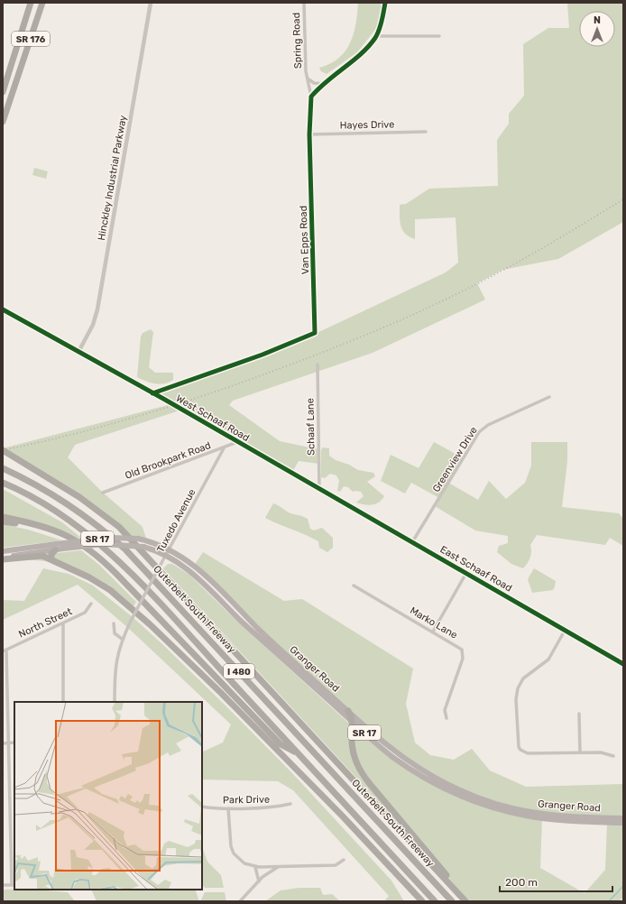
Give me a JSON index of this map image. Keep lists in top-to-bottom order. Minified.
{"streets":{"highway":["SR 176","Outerbelt South Freeway","I 480"],"main road":["SR 17","Granger Road"],"street":["Spring Road","Hayes Drive","Hinckley Industrial Parkway","Van Epps Road","West Schaaf Road","Schaaf Lane","Greenview Drive","Old Brookpark Road","Tuxedo Avenue","East Schaaf Road","North Street","Marko Lane","Park Drive"]},"crossings":[["Spring Road","Van Epps Road"],["Hayes Drive","Van Epps Road"],["Hinckley Industrial Parkway","West Schaaf Road"],["Van Epps Road","West Schaaf Road"],["West Schaaf Road","Schaaf Lane"],["West Schaaf Road","Old Brookpark Road"],["West Schaaf Road","East Schaaf Road"],["Schaaf Lane","East Schaaf Road"],["Greenview Drive","East Schaaf Road"],["Old Brookpark Road","Tuxedo Avenue"],["Tuxedo Avenue","Granger Road"]],"scale_bar":"200 m","north":"top"}
